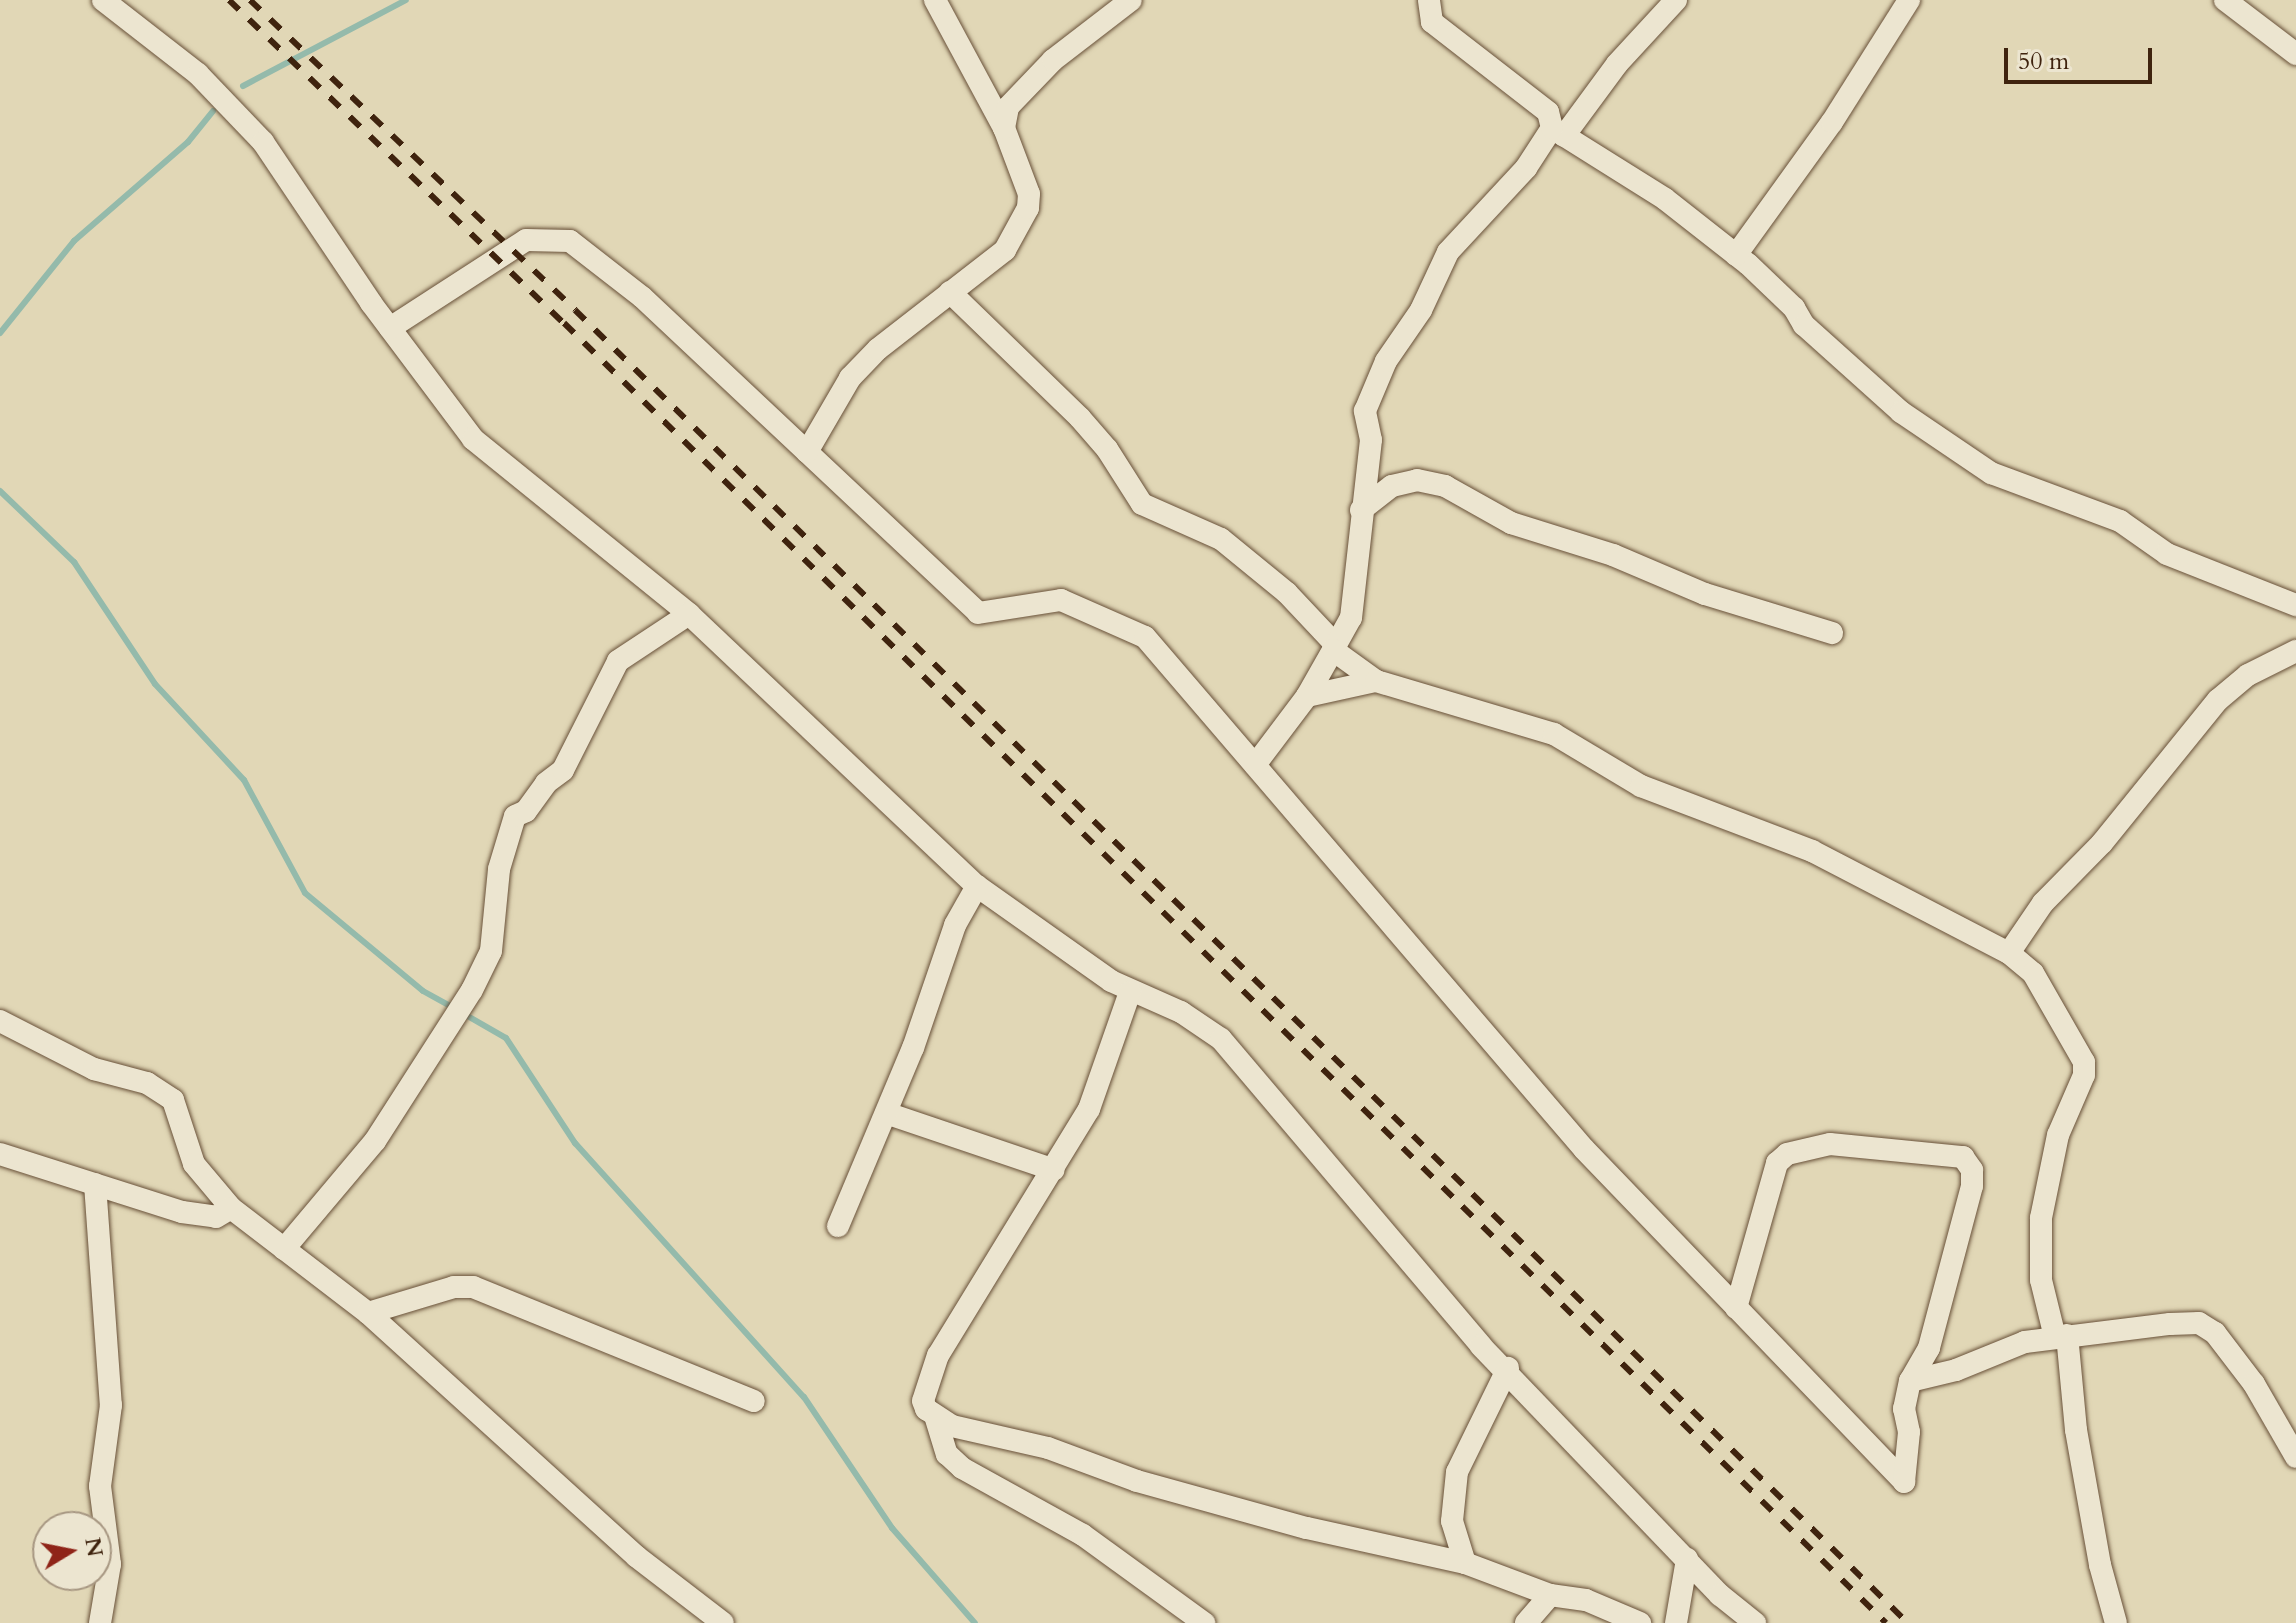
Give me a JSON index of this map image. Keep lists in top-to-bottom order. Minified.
{"scale_bar":"50 m","north":"right"}
